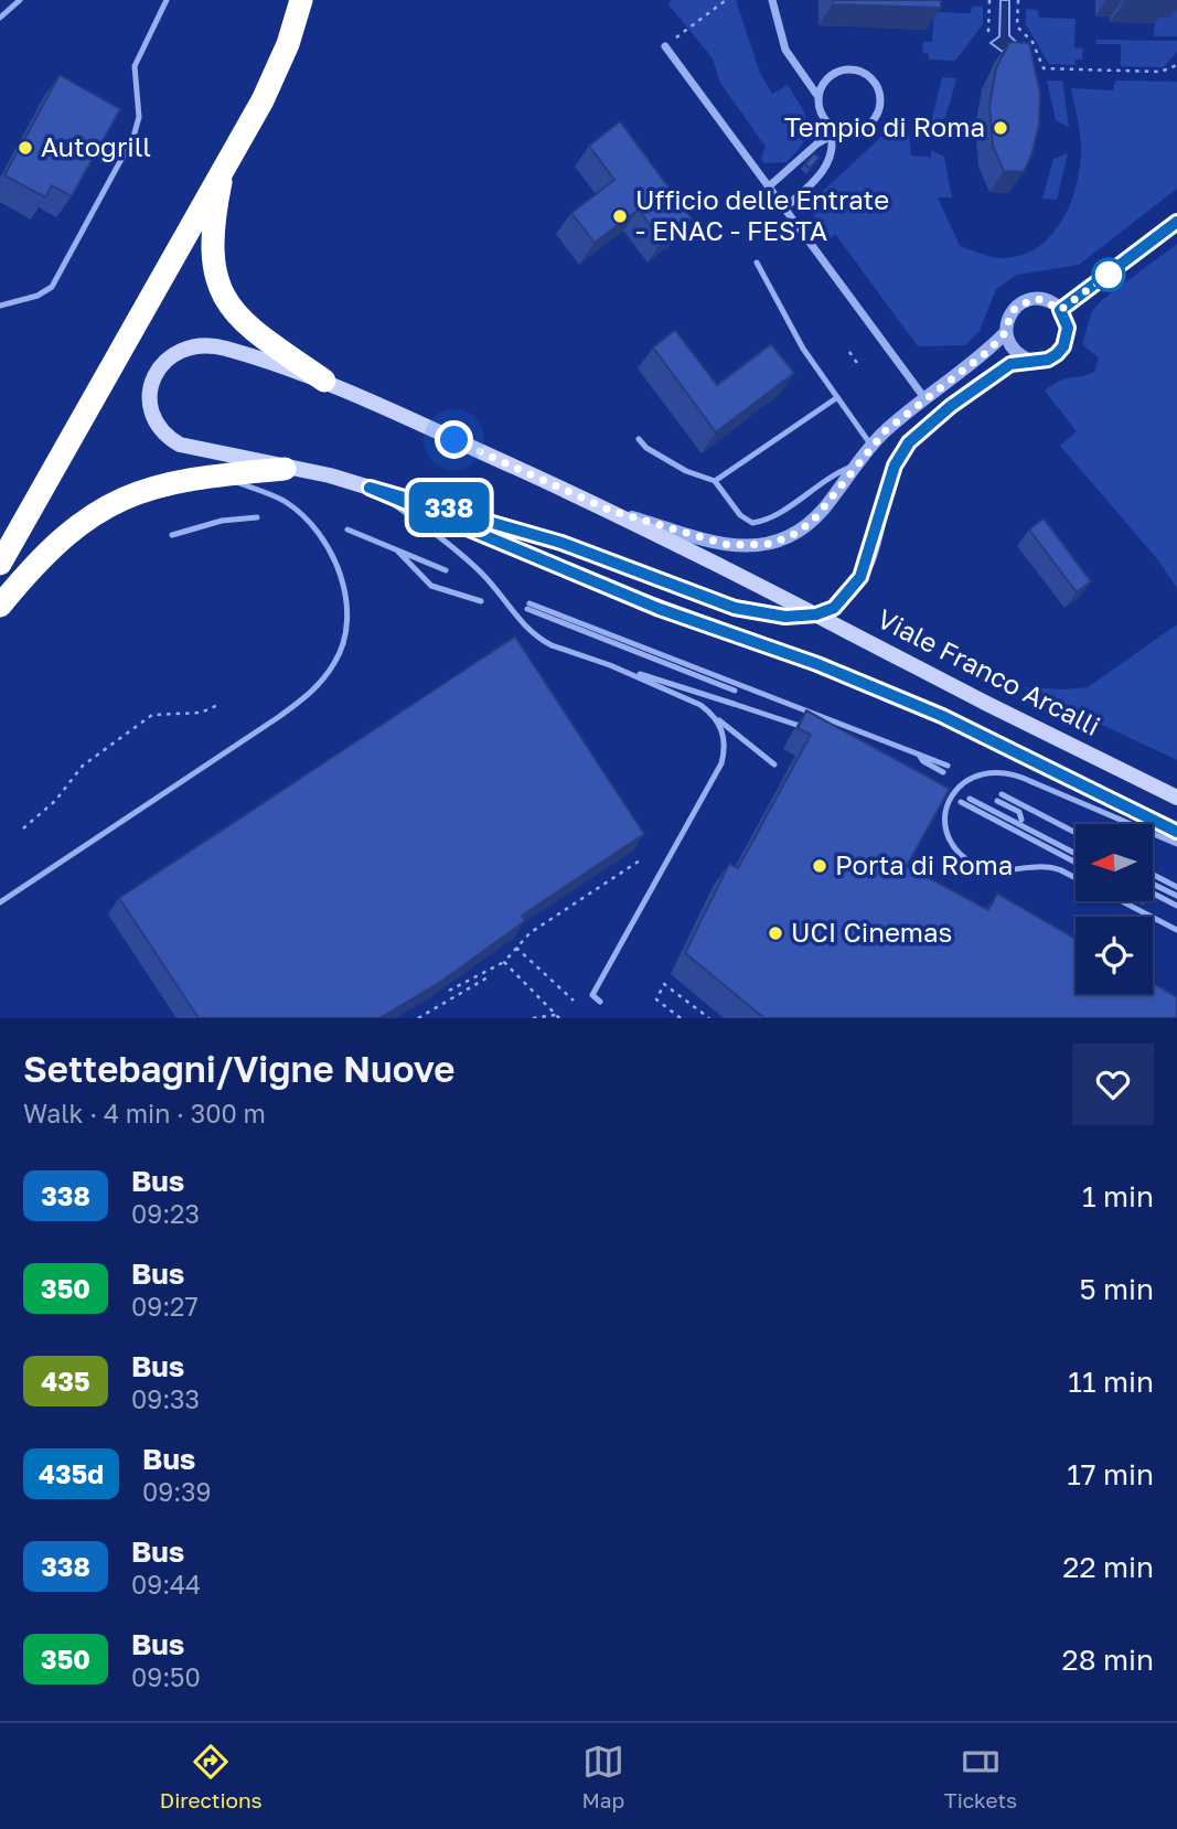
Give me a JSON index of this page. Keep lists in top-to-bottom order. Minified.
{"streets":{"main road":["Viale Franco Arcalli"]},"places":["Tempio di Roma","Autogrill","Ufficio delle Entrate - ENAC - FESTA","Porta di Roma","UCI Cinemas"],"lines":["bus line 338"],"north":"left","page":{"on_map":"338","heading":["Settebagni/Vigne Nuove","Walk · 4 min · 300 m"],"list":[{"mark":"338","name":"Bus","note":"09:23","value":"1 min"},{"mark":"350","name":"Bus","note":"09:27","value":"5 min"},{"mark":"435","name":"Bus","note":"09:33","value":"11 min"},{"mark":"435d","name":"Bus","note":"09:39","value":"17 min"},{"mark":"338","name":"Bus","note":"09:44","value":"22 min"},{"mark":"350","name":"Bus","note":"09:50","value":"28 min"}],"tabs":["Directions","Map","Tickets"]}}
